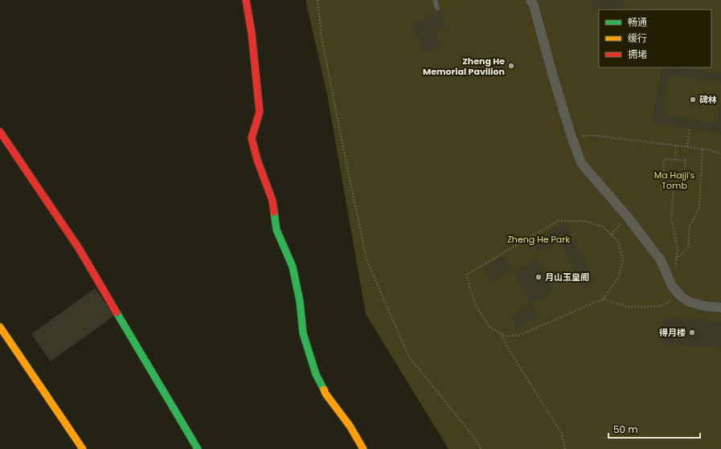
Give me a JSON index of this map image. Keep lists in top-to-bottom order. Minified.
{"parks":["Ma Hajji's Tomb","Zheng He Park"],"places":["Zheng He Memorial Pavilion","碑林","月山玉皇阁","得月楼"],"legend":["畅通","缓行","拥堵"],"scale_bar":"50 m"}
